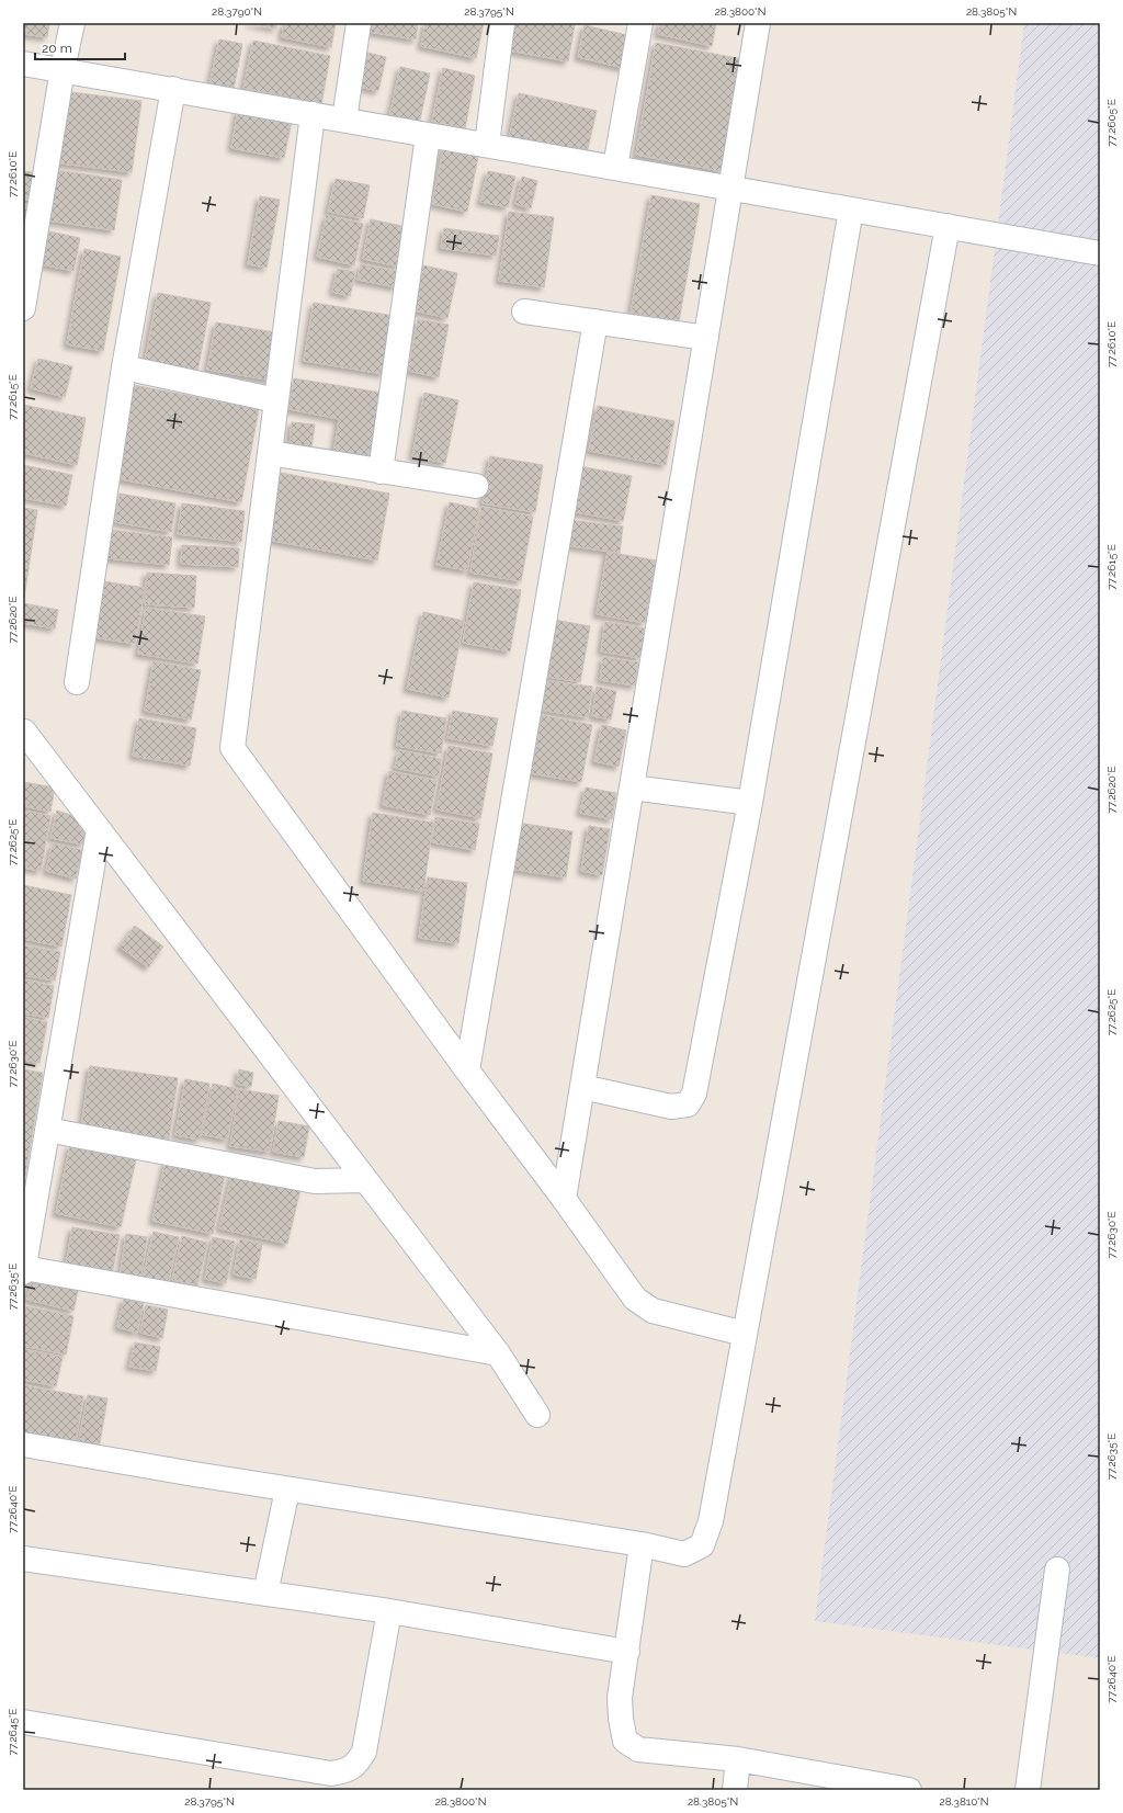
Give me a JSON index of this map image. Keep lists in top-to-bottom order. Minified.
{"scale_bar":"20 m","coordinates":["28.3790°N","28.3795°N","28.3800°N","28.3805°N","77.2605°E","77.2610°E","77.2615°E","77.2620°E","77.2625°E","77.2630°E","77.2635°E","77.2640°E","77.2645°E","28.3810°N"]}
